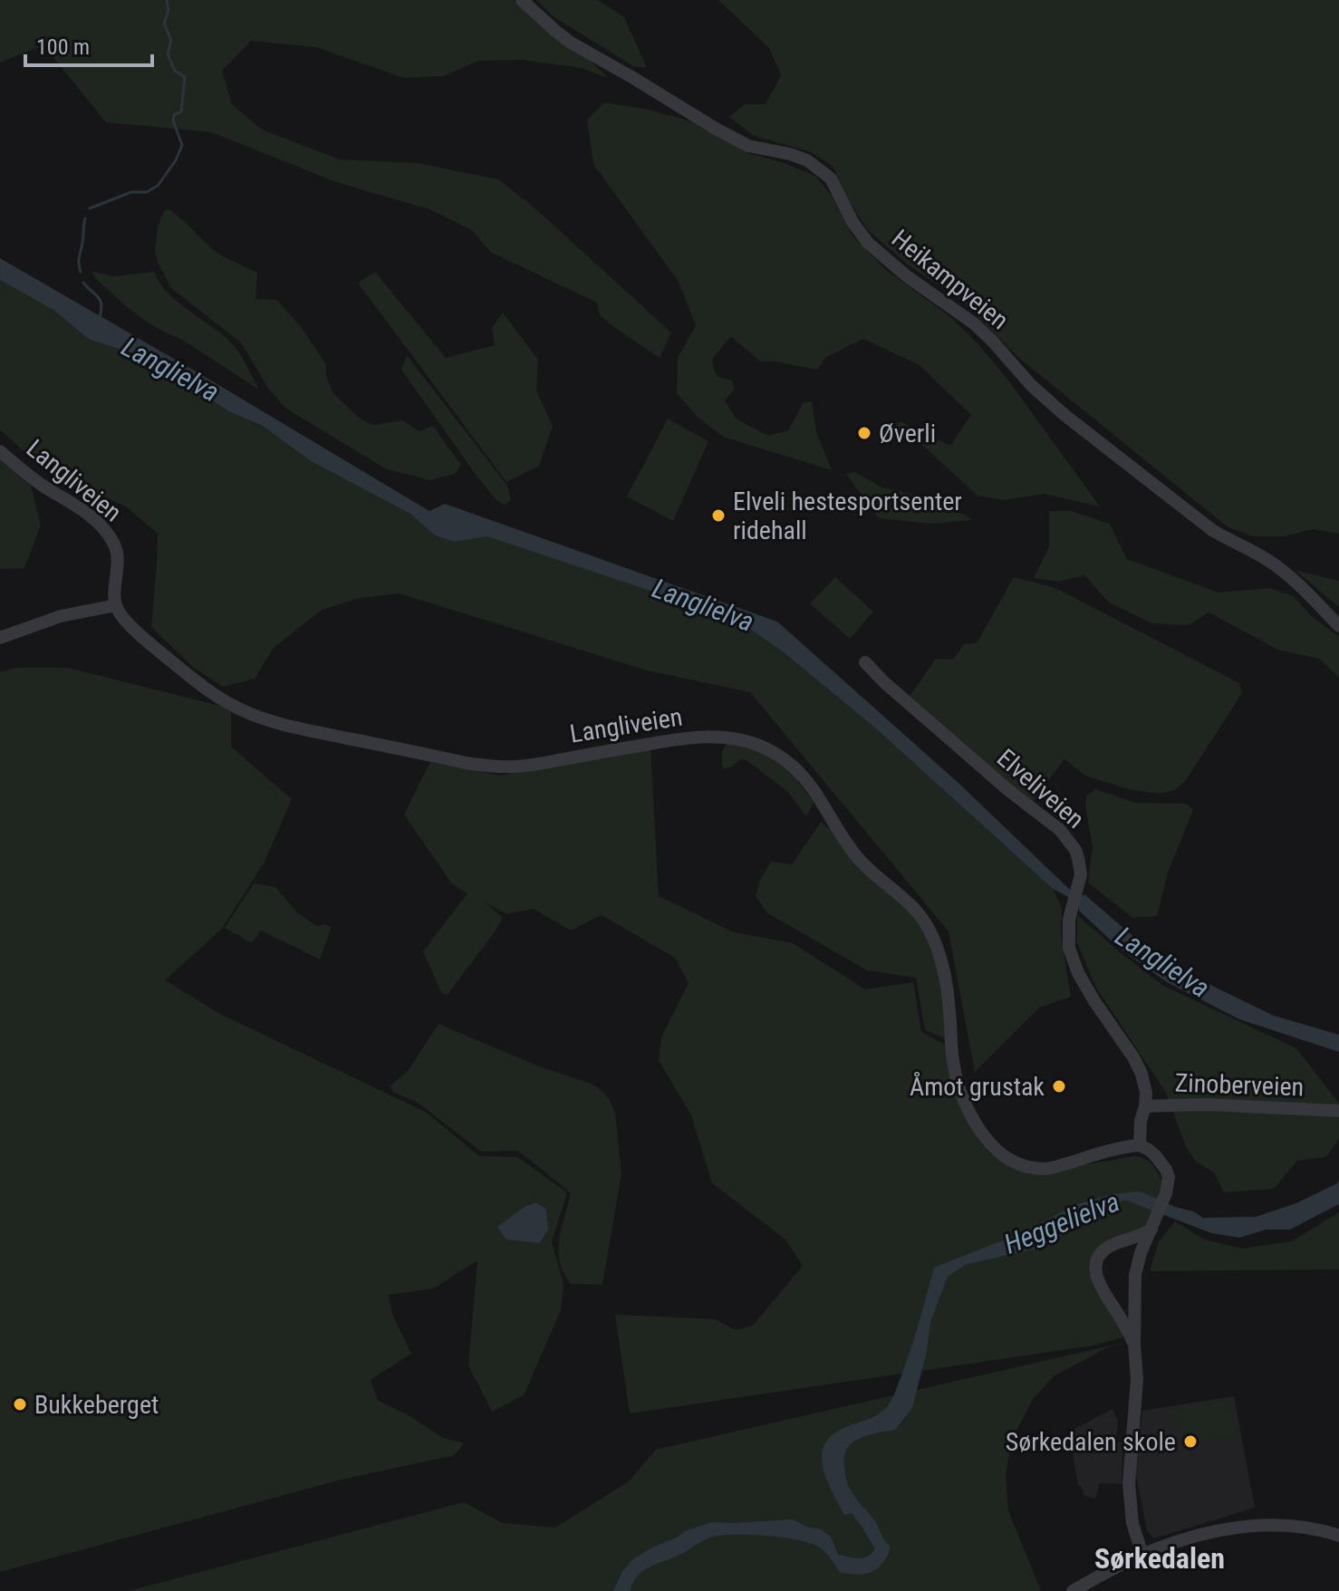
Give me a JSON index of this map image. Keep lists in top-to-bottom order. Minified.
{"streets":{"street":["Heikampveien","Langliveien","Elveliveien","Zinoberveien"]},"crossings":[["Langliveien","Zinoberveien"],["Elveliveien","Zinoberveien"]],"districts":["Sørkedalen"],"water":["Langlielva","Heggelielva"],"places":["Øverli","Elveli hestesportsenter ridehall","Åmot grustak","Bukkeberget","Sørkedalen skole"],"scale_bar":"100 m"}
